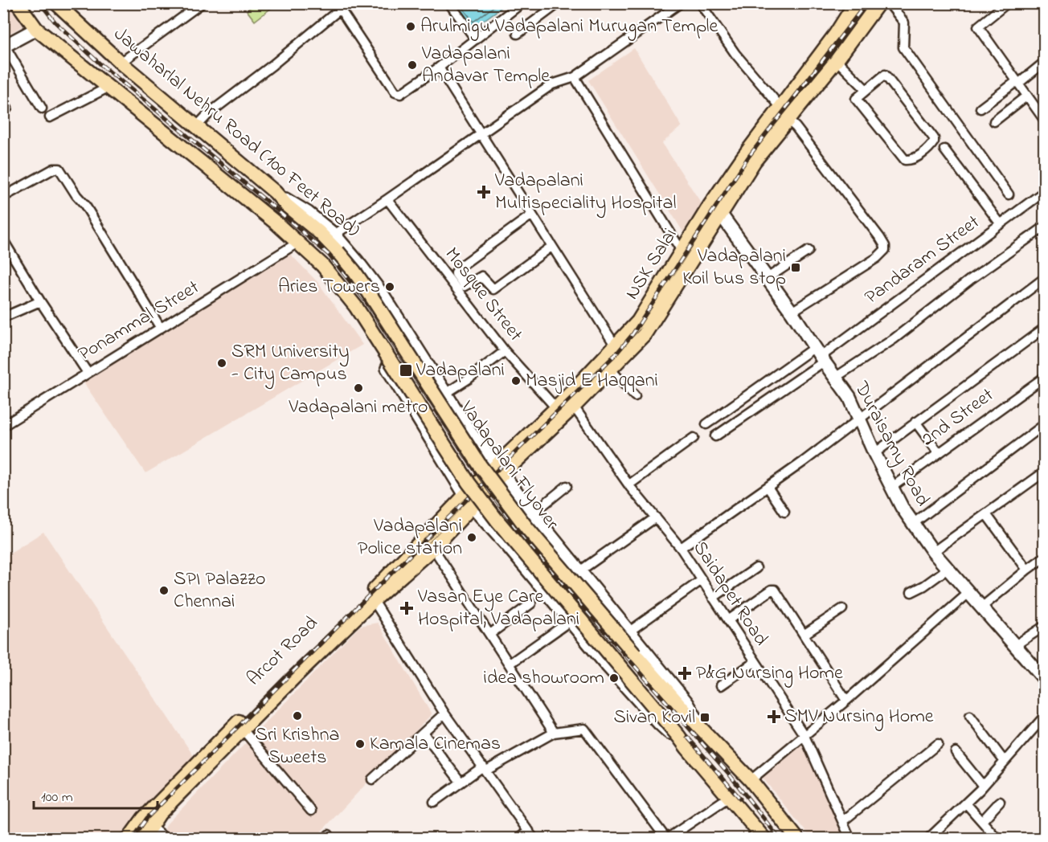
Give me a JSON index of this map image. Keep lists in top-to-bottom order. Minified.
{"streets":{"main road":["Jawaharlal Nehru Road (100 Feet Road)","NSK Salai","Vadapalani Flyover","Arcot Road"],"street":["Pandaram Street","Mosque Street","Ponammal Street","2nd Street","Duraisamy Road","Saidapet Road"]},"crossings":[["Jawaharlal Nehru Road (100 Feet Road)","NSK Salai"],["Jawaharlal Nehru Road (100 Feet Road)","Vadapalani Flyover"],["Pandaram Street","Duraisamy Road"],["NSK Salai","Mosque Street"],["NSK Salai","Duraisamy Road"],["2nd Street","Duraisamy Road"]],"places":{"other":["Arulmigu Vadapalani Murugan Temple","Vadapalani Andavar Temple","Aries Towers","SRM University - City Campus","Masjid E Haqqani","Vadapalani metro","Vadapalani Police station","SPI Palazzo Chennai","idea showroom","Sri Krishna Sweets","Kamala Cinemas"],"health":["Vadapalani Multispeciality Hospital","Vasan Eye Care Hospital, Vadapalani","P&G Nursing Home","SMV Nursing Home"],"transit":["Vadapalani Koil bus stop","Vadapalani","Sivan Kovil"]},"scale_bar":"100 m"}
